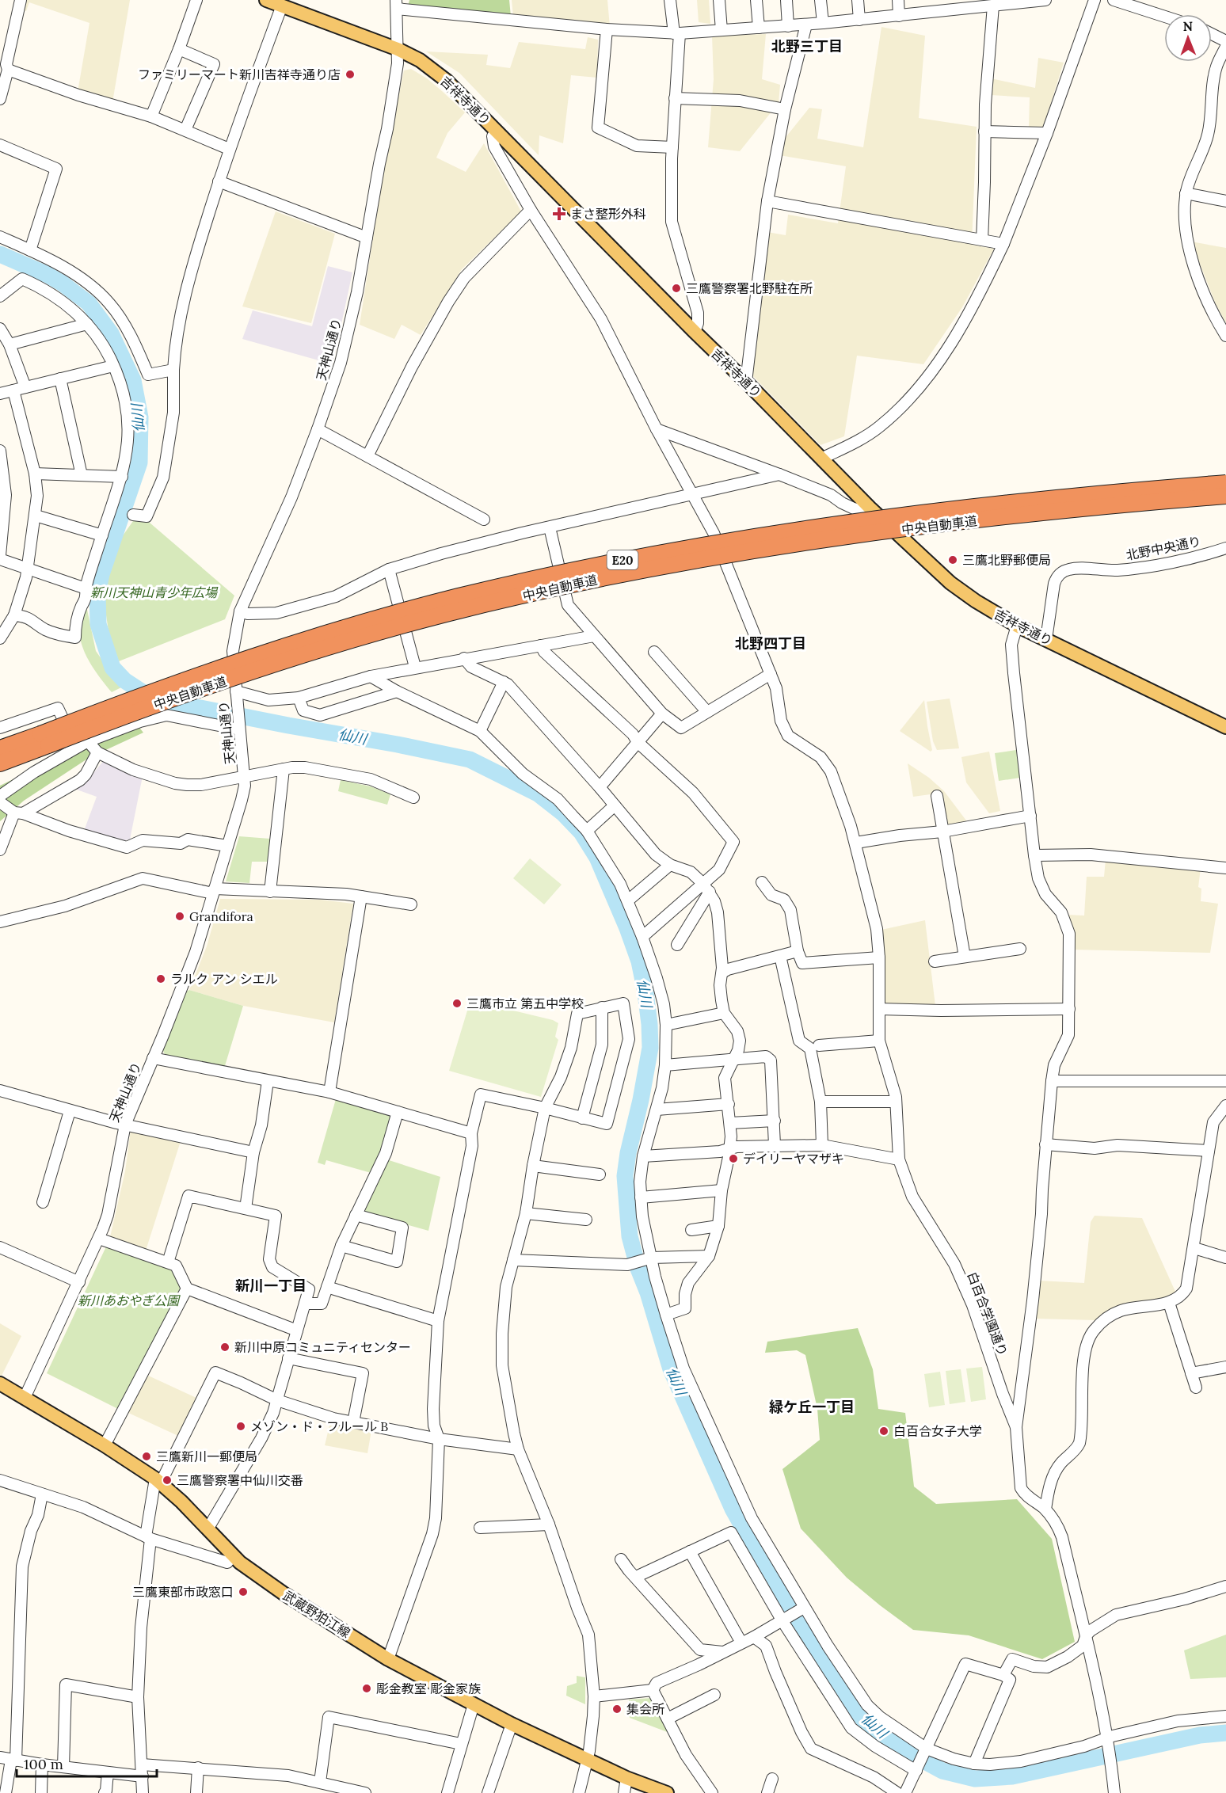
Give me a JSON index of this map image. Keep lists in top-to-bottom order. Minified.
{"streets":{"highway":["中央自動車道","E20"],"main road":["吉祥寺通り","武蔵野狛江線"],"street":["天神山通り","北野中央通り","白百合学園通り"]},"crossings":[["吉祥寺通り","天神山通り"],["吉祥寺通り","北野中央通り"],["吉祥寺通り","白百合学園通り"],["天神山通り","武蔵野狛江線"]],"districts":["北野三丁目","北野四丁目","新川一丁目","緑ケ丘一丁目"],"water":["仙川"],"parks":["新川天神山青少年広場","新川あおやぎ公園"],"places":{"other":["ファミリーマート新川吉祥寺通り店","三鷹警察署北野駐在所","三鷹北野郵便局","Grandifora","ラルク アン シエル","三鷹市立 第五中学校","デイリーヤマザキ","新川中原コミュニティセンター","メゾン・ド・フルール B","白百合女子大学","三鷹新川一郵便局","三鷹警察署中仙川交番","三鷹東部市政窓口","彫金教室 彫金家族","集会所"],"health":["まさ整形外科"]},"scale_bar":"100 m","north":"top"}
